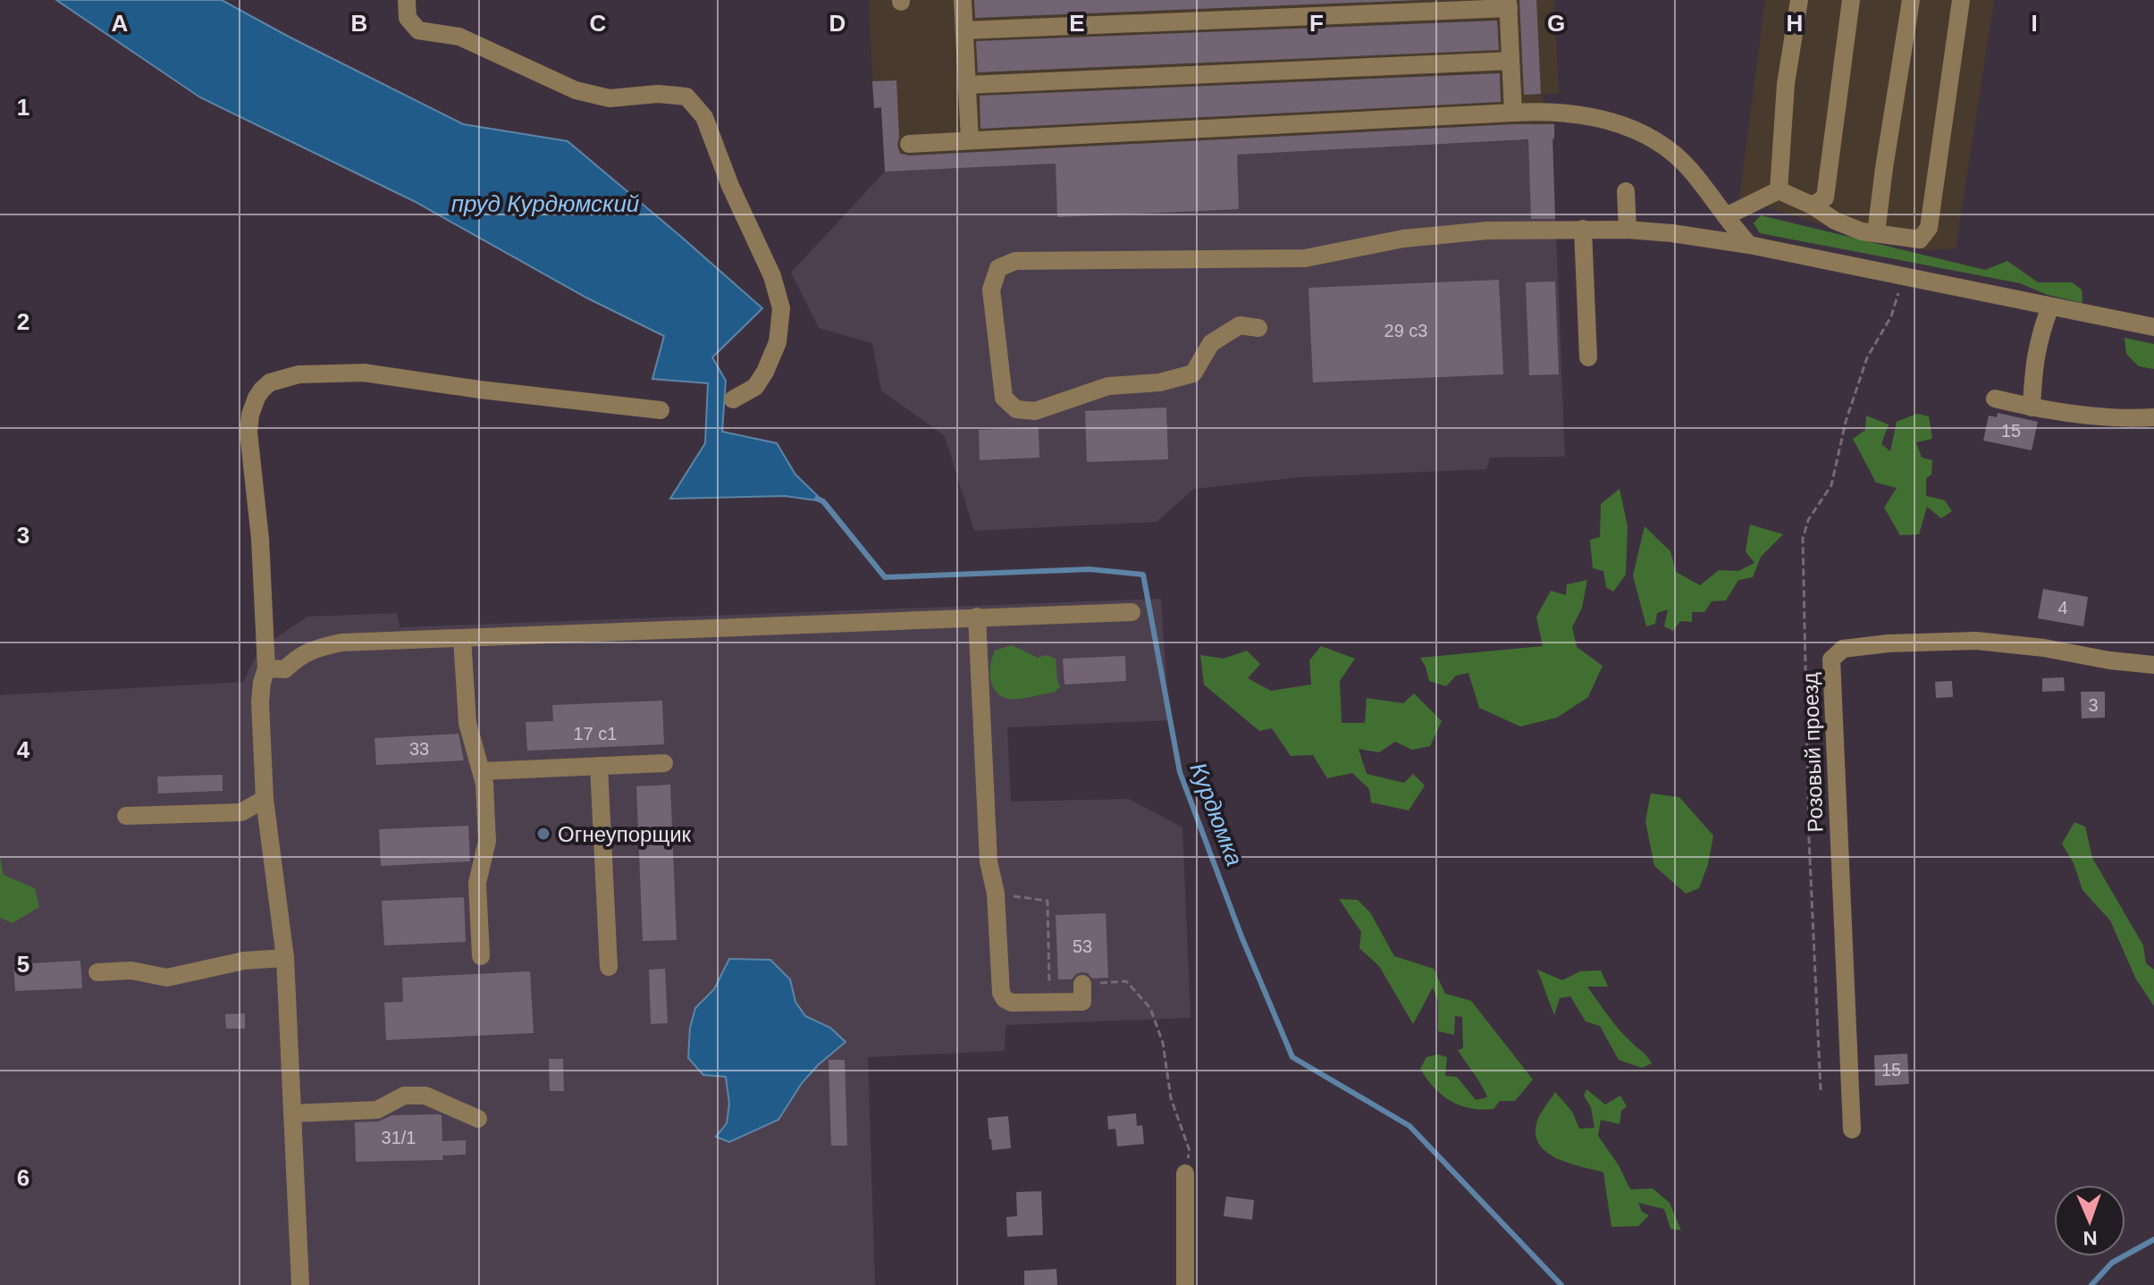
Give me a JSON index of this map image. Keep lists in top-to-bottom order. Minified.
{"streets":{"street":["Розовый проезд"]},"water":["пруд Курдюмский","Курдюмка"],"places":["Огнеупорщик"],"house_numbers":["29 с3","15","4","3","17 с1","33","53","15","31/1"],"north":"bottom","grid":{"columns":["A","B","C","D","E","F","G","H","I"],"rows":["1","2","3","4","5","6"]}}
